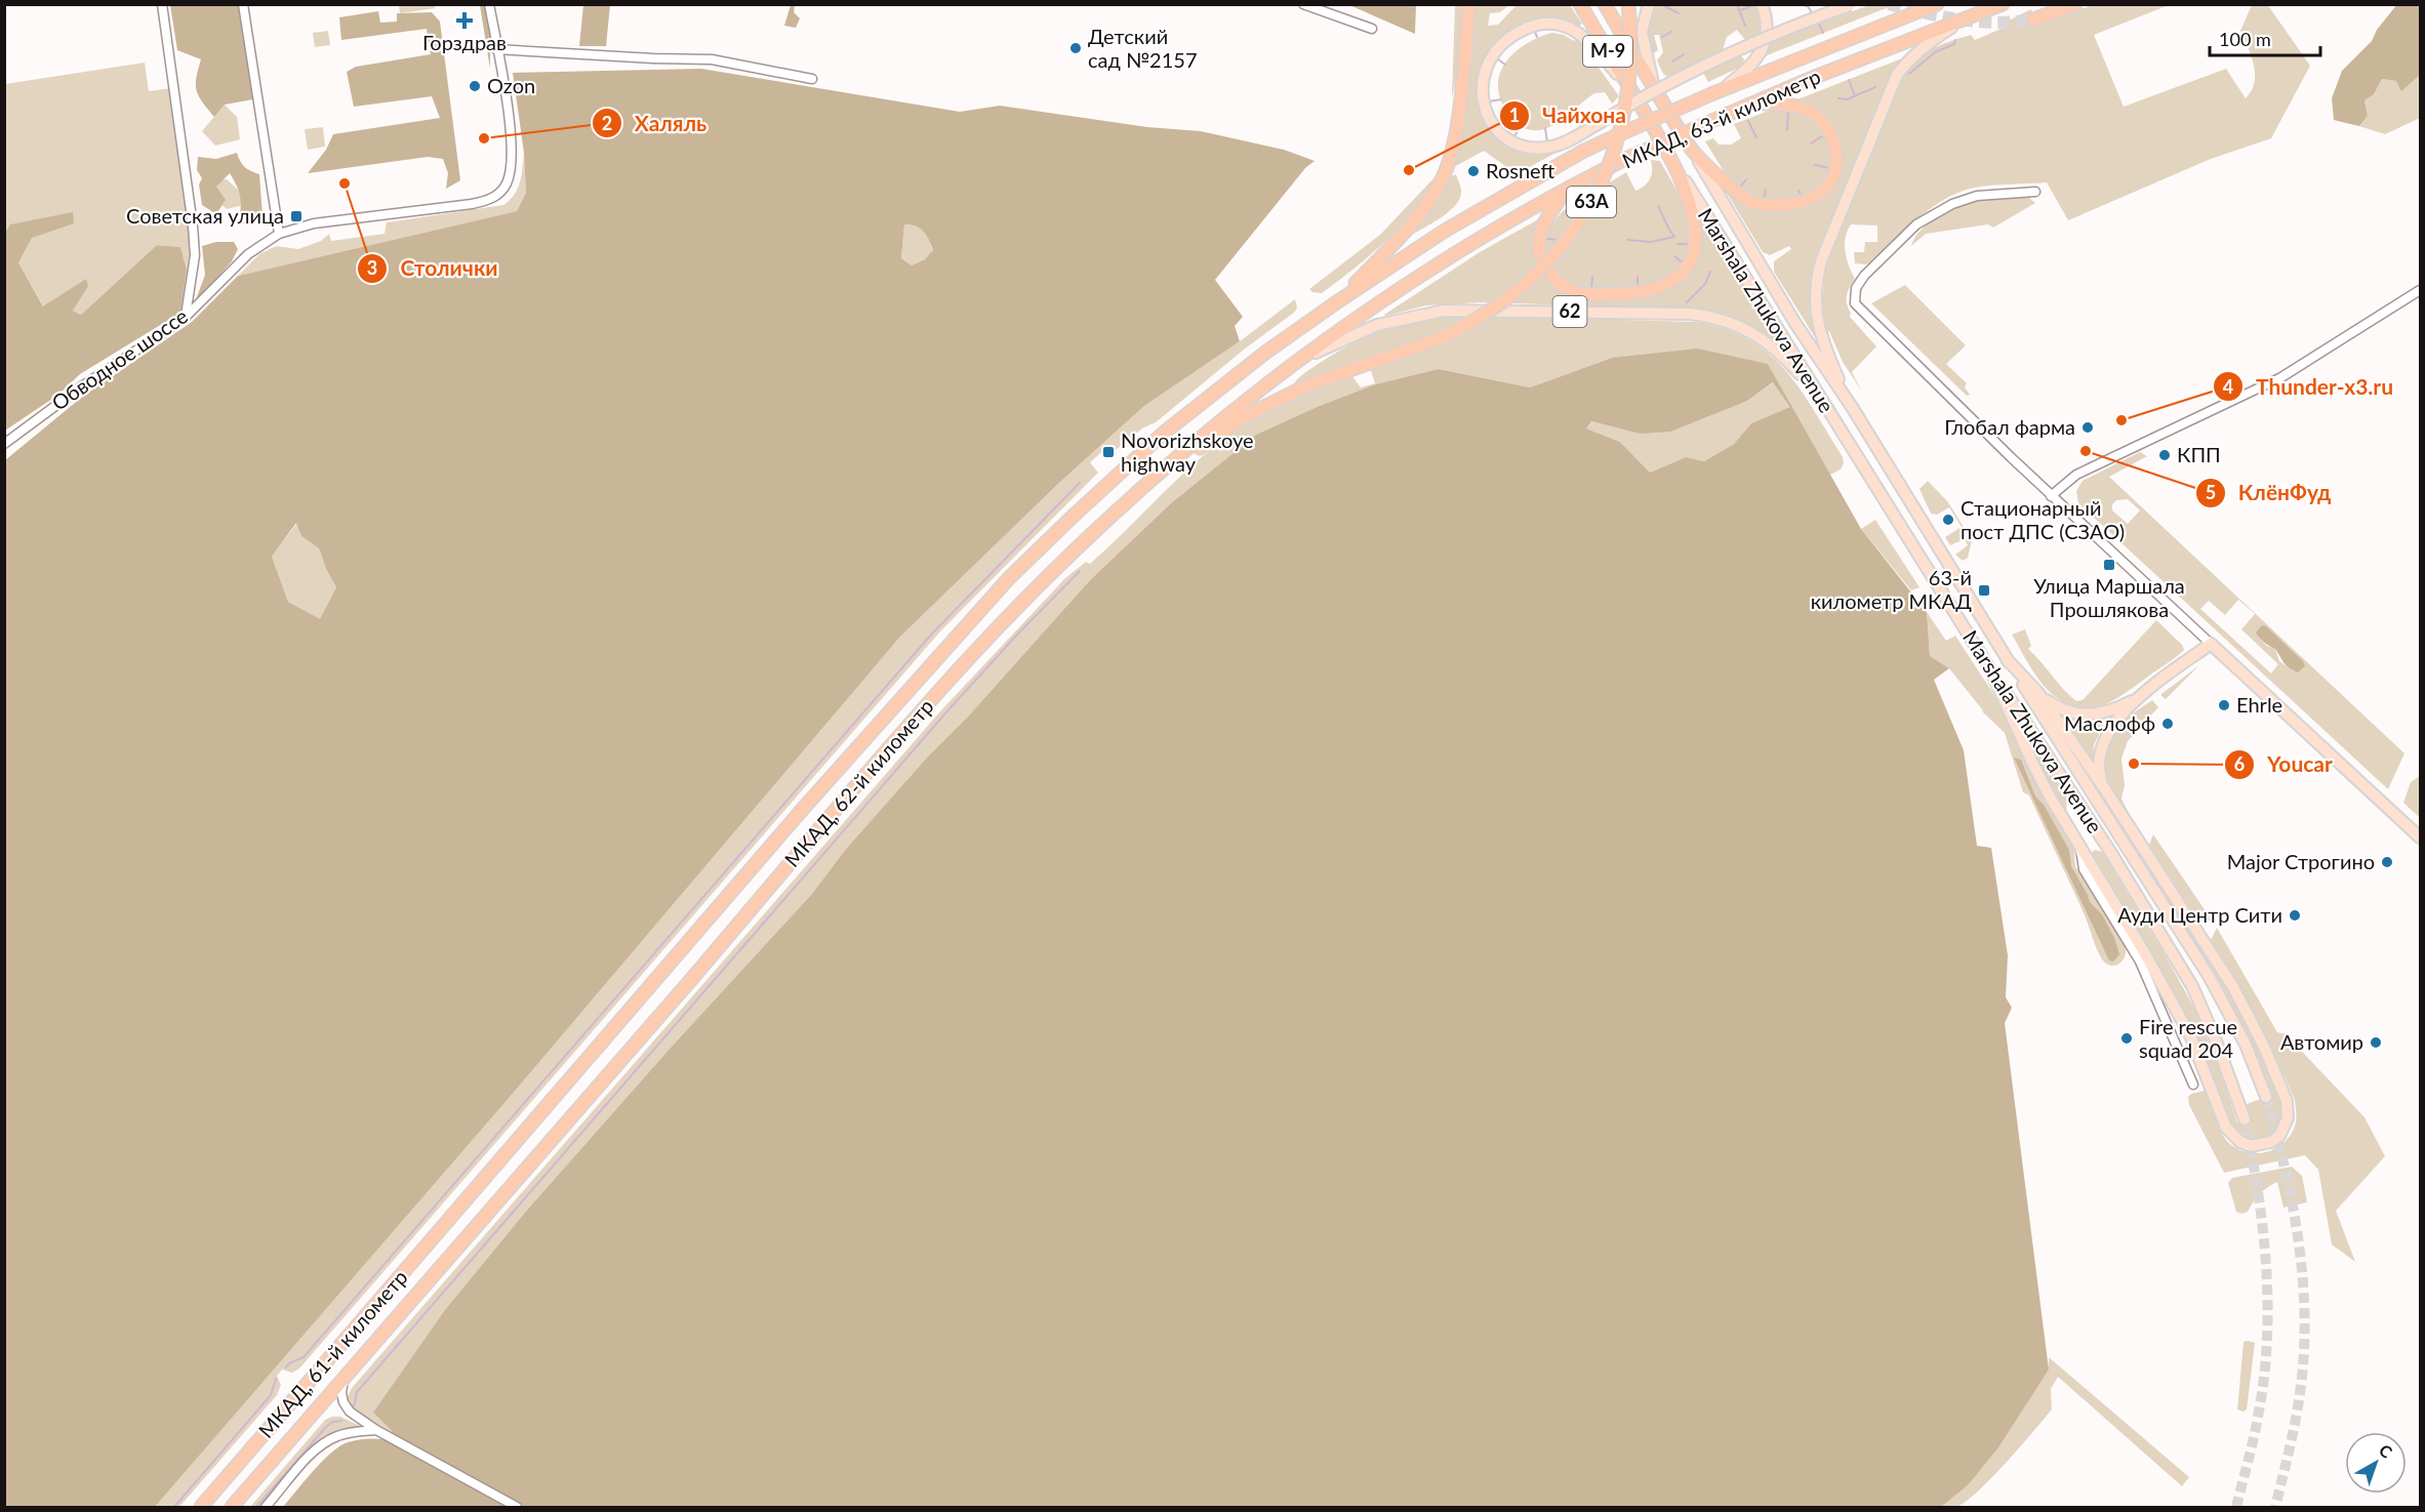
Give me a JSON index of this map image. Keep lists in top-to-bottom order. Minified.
{"streets":{"highway":["М-9","МКАД, 63-й километр","63A","МКАД, 62-й километр","МКАД, 61-й километр"],"main road":["Marshala Zhukova Avenue","62"],"street":["Обводное шоссе"]},"crossings":[["М-9","Marshala Zhukova Avenue"],["МКАД, 63-й километр","62"],["МКАД, 63-й километр","МКАД, 62-й километр"],["63A","МКАД, 62-й километр"],["Marshala Zhukova Avenue","62"],["МКАД, 62-й километр","МКАД, 61-й километр"]],"places":{"health":["Горздрав"],"other":["Детский сад №2157","Ozon","Халяль","Чайхона","Rosneft","Столички","Thunder-x3.ru","Глобал фарма","КлёнФуд","КПП","Стационарный пост ДПС (СЗАО)","Ehrle","Маслофф","Youcar","Major Строгино","Ауди Центр Сити","Fire rescue squad 204","Автомир"],"transit":["Советская улица","Novorizhskoye highway","Улица Маршала Прошлякова","63-й километр МКАД"]},"scale_bar":"100 m","north":"top right"}
